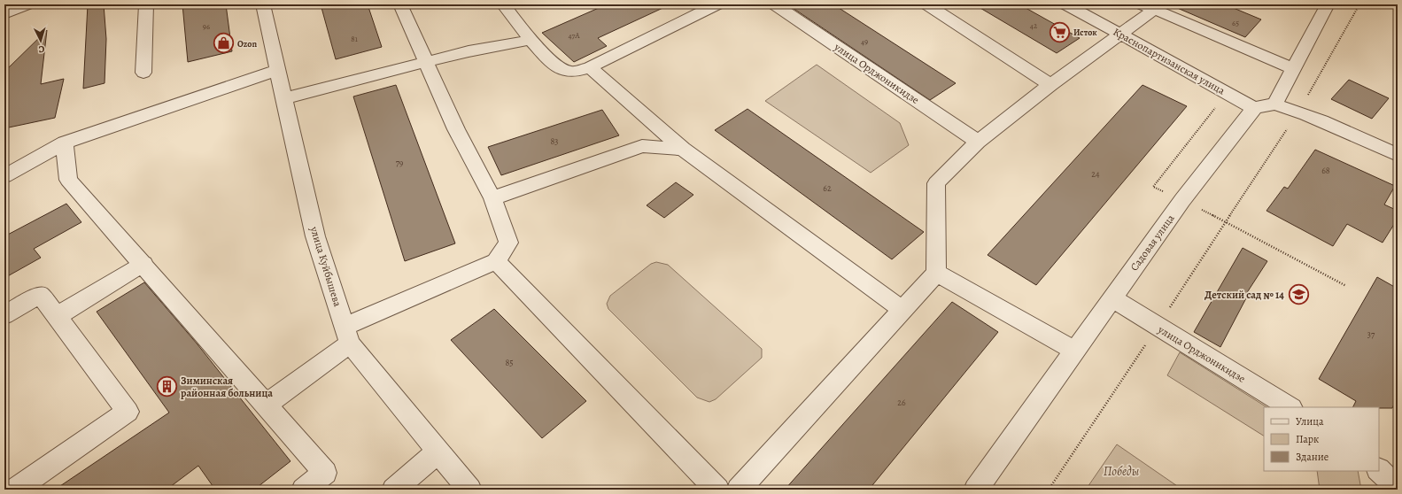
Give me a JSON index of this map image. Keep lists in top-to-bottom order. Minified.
{"streets":{"street":["Краснопартизанская улица","улица Орджоникидзе","Садовая улица","улица Куйбышева"]},"crossings":[["Краснопартизанская улица","Садовая улица"],["улица Орджоникидзе","Садовая улица"]],"parks":["Победы"],"places":{"supermarket":["Исток"],"shop":["Ozon"],"school or university":["Детский сад № 14"],"building":["Зиминская районная больница"]},"house_numbers":["65","42","96","47А","81","49","83","79","68","24","62","37","85","26"],"legend":["Улица","Парк","Здание"],"north":"bottom"}
